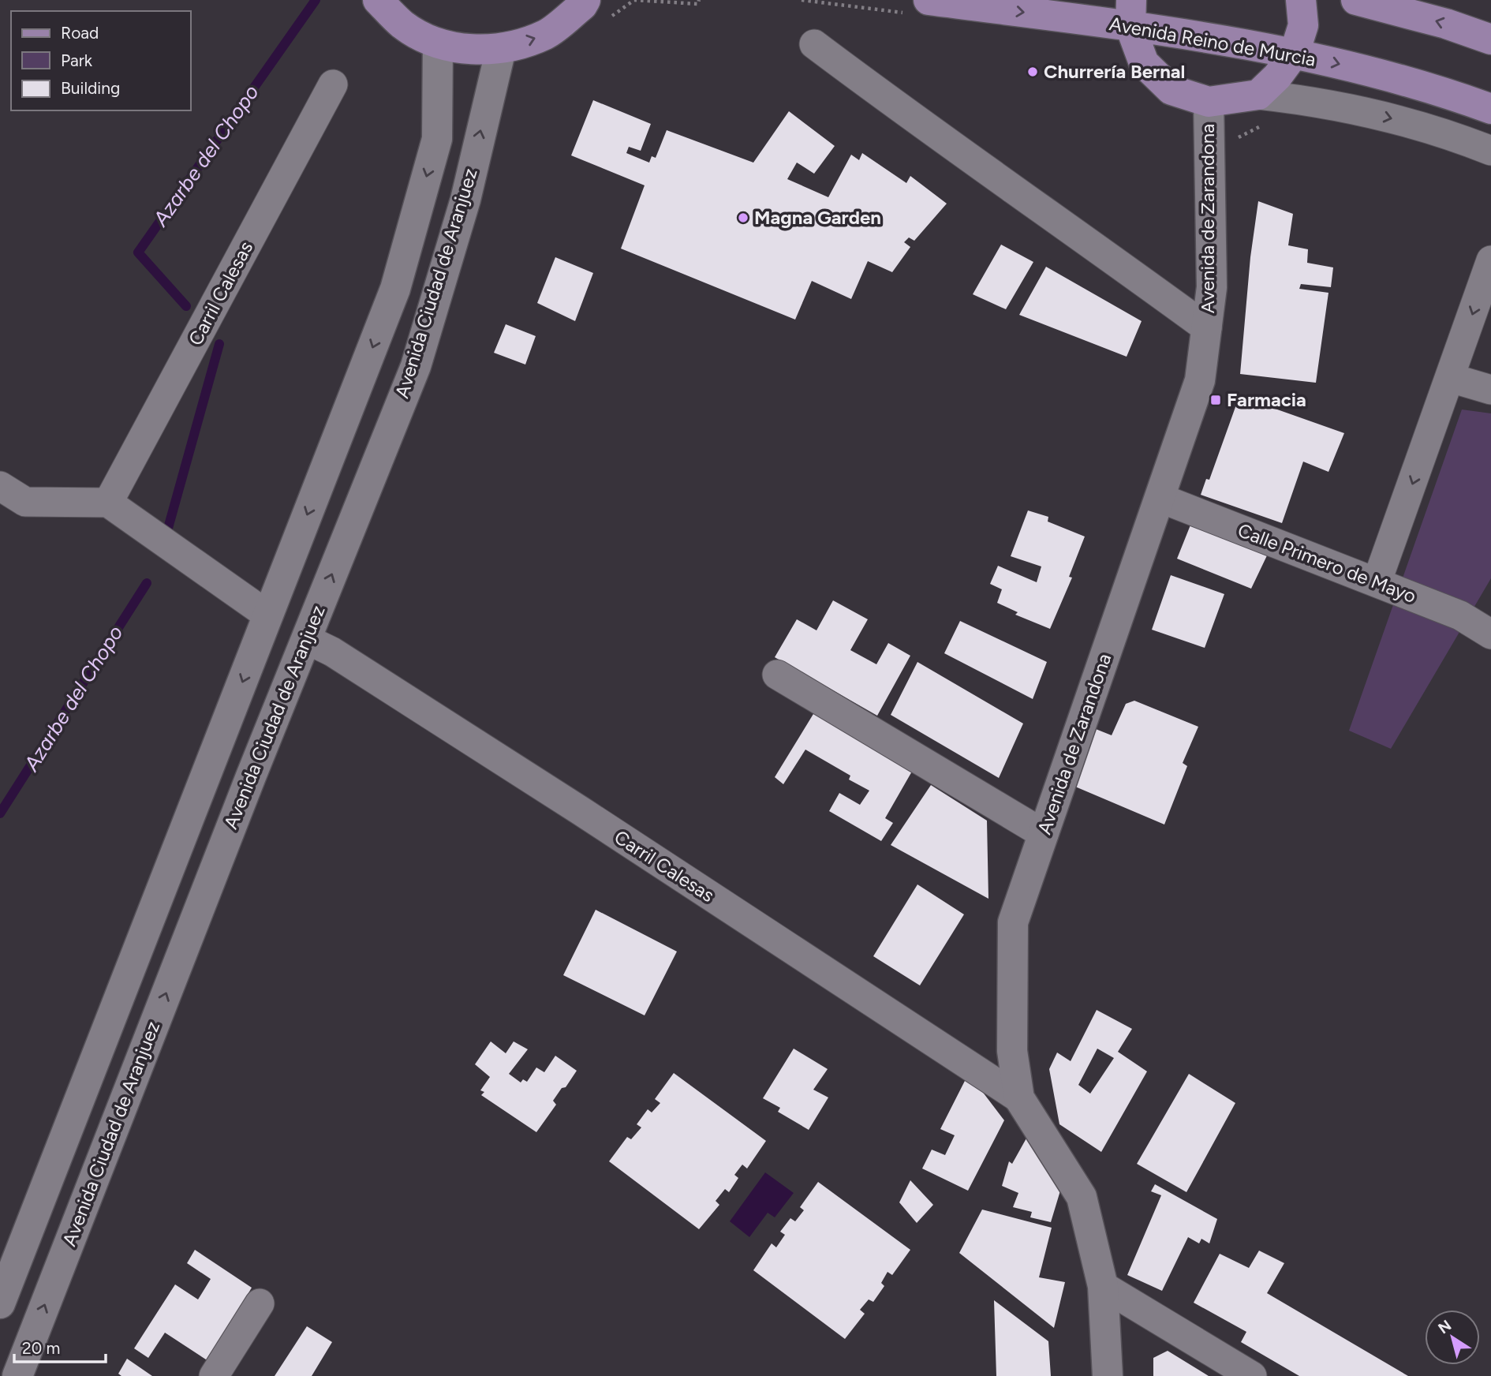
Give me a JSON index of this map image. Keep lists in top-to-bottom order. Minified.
{"streets":{"main road":["Avenida Reino de Murcia","Avenida de Zarandona","Avenida Ciudad de Aranjuez"],"street":["Carril Calesas","Calle Primero de Mayo"]},"crossings":[["Avenida de Zarandona","Carril Calesas"],["Avenida de Zarandona","Calle Primero de Mayo"],["Avenida Ciudad de Aranjuez","Carril Calesas"]],"water":["Azarbe del Chopo"],"places":{"other":["Churrería Bernal","Magna Garden"],"transit":["Farmacia"]},"legend":["Road","Park","Building"],"scale_bar":"20 m","north":"top left"}
